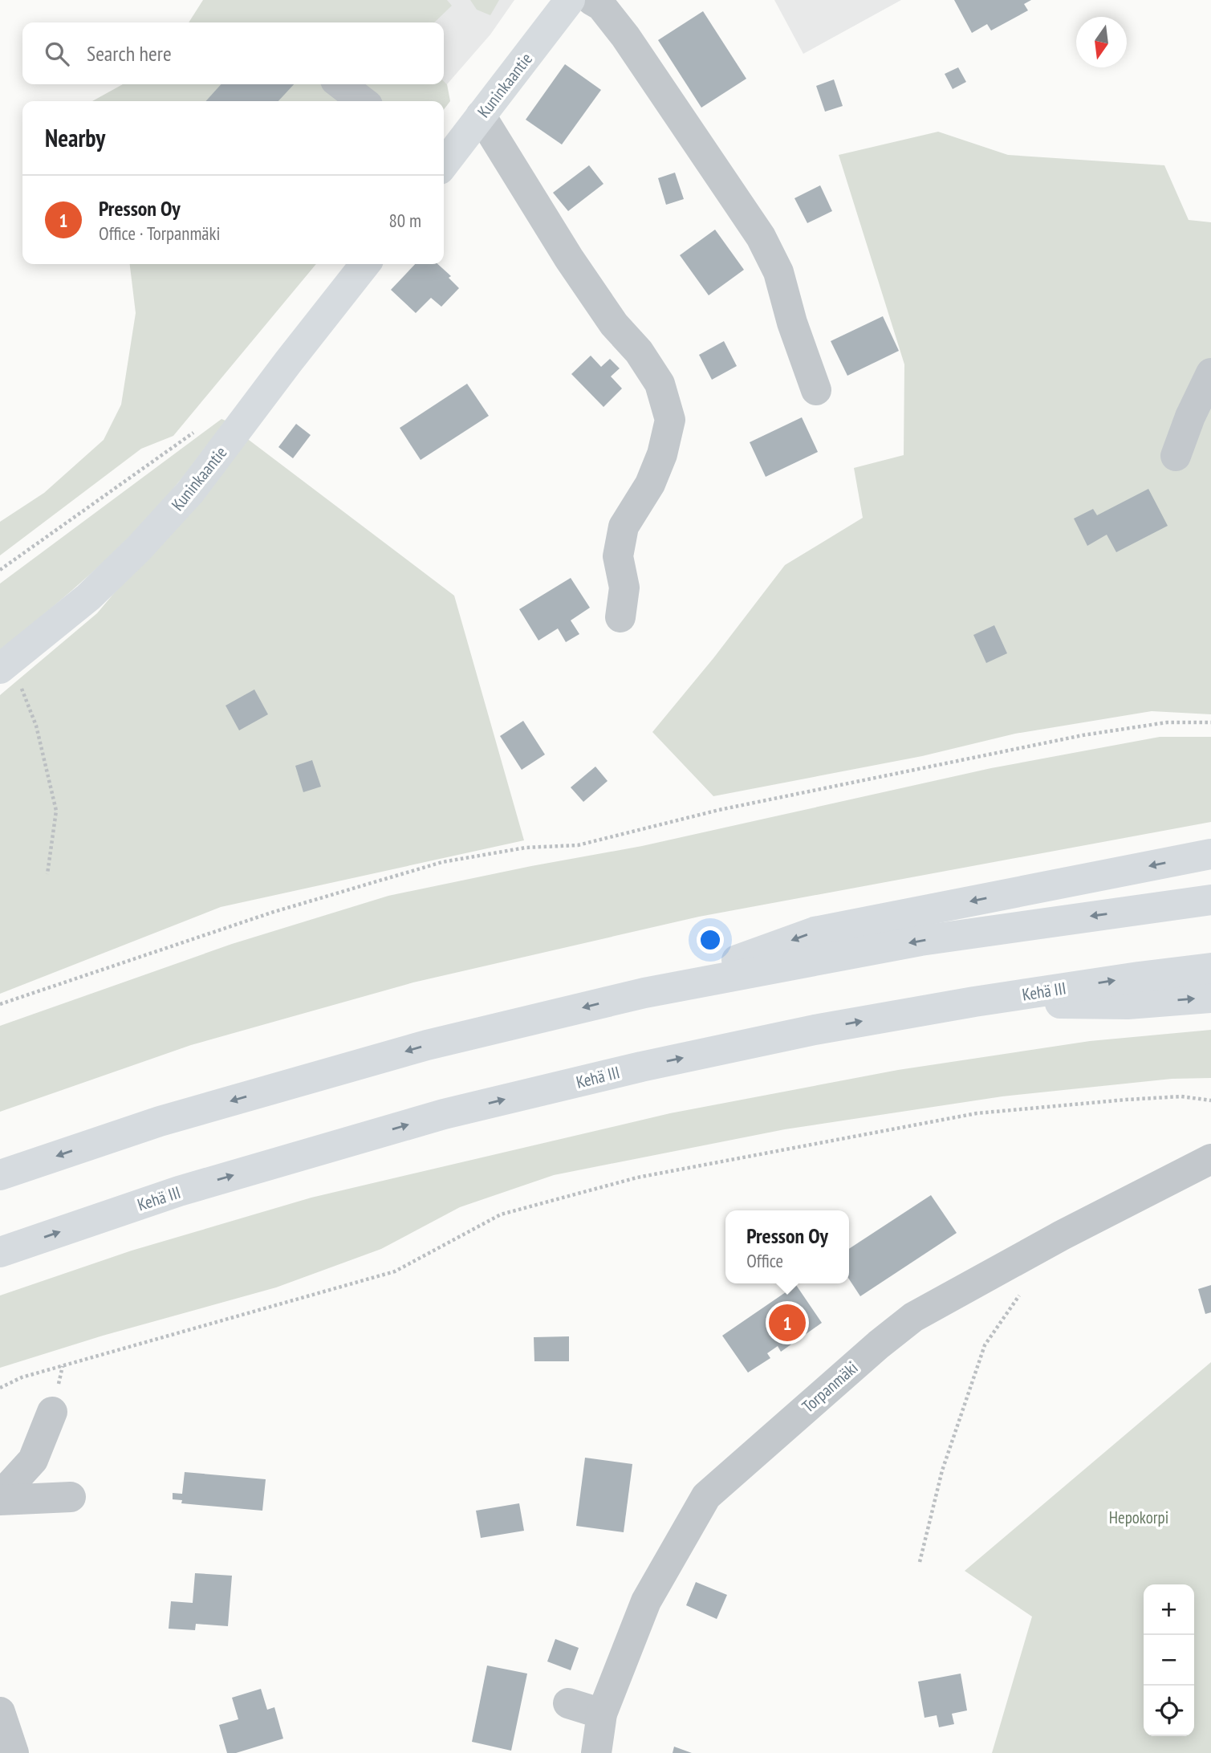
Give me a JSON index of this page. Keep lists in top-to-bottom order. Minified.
{"streets":{"main road":["Kuninkaantie","Kehä III"],"street":["Torpanmäki"]},"parks":["Hepokorpi"],"north":"bottom","page":{"search":"Search here","heading":"Nearby","list":[{"mark":"1","name":"Presson Oy","note":"Office · Torpanmäki","value":"80 m"}],"popup":["Presson Oy","Office"],"pins":"1","map_buttons":["+","−"]}}
